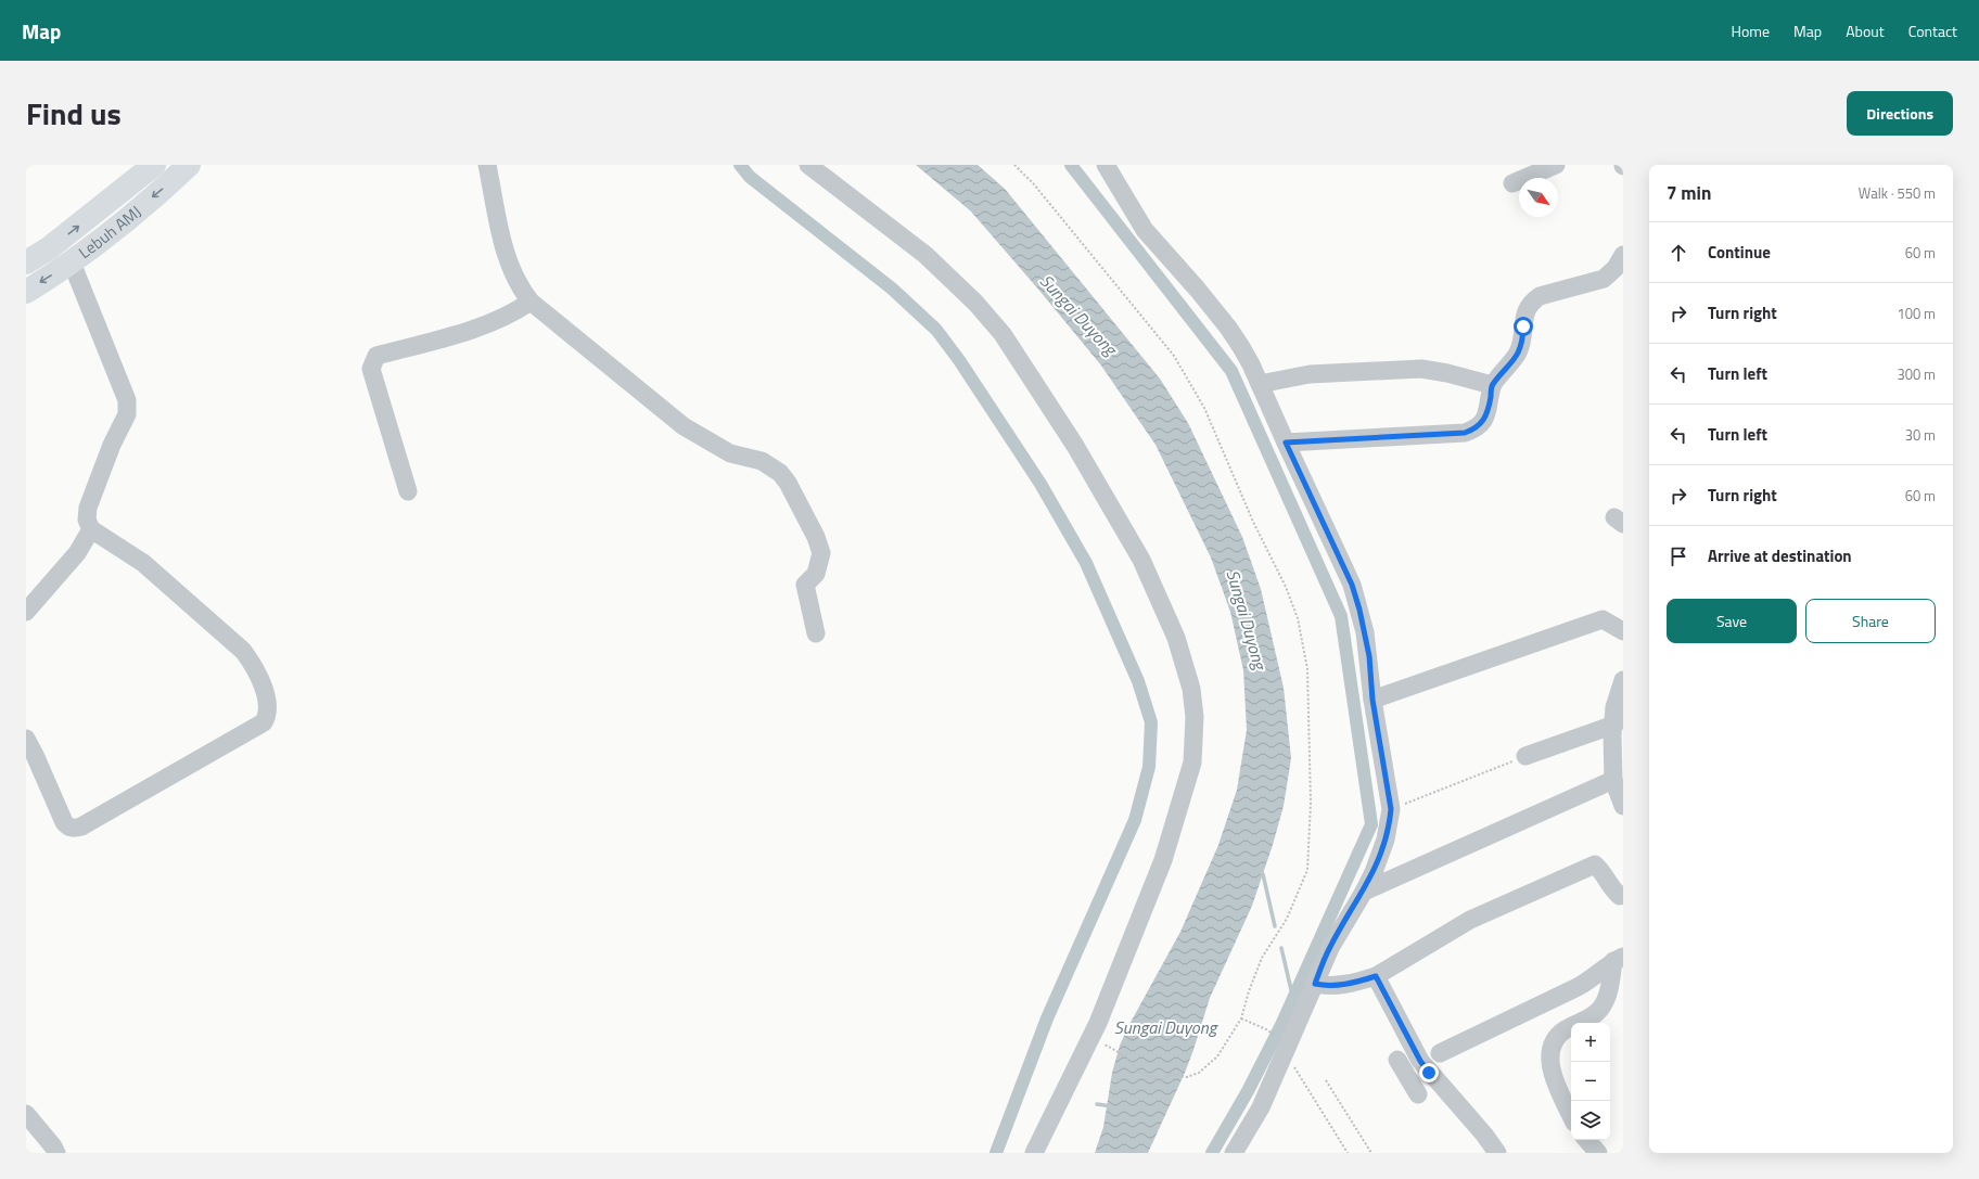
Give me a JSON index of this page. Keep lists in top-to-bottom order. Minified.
{"streets":{"highway":["Lebuh AMJ"]},"water":["Sungai Duyong"],"north":"bottom right","page":{"header":"Map","nav":["Home","Map","About","Contact"],"title":"Find us","buttons":["Directions",["Save","Share"]],"heading":["7 min","Walk · 550 m"],"list":[["Continue","60 m"],["Turn right","100 m"],["Turn left","300 m"],["Turn left","30 m"],["Turn right","60 m"],"Arrive at destination"],"map_buttons":["+","−"]}}
